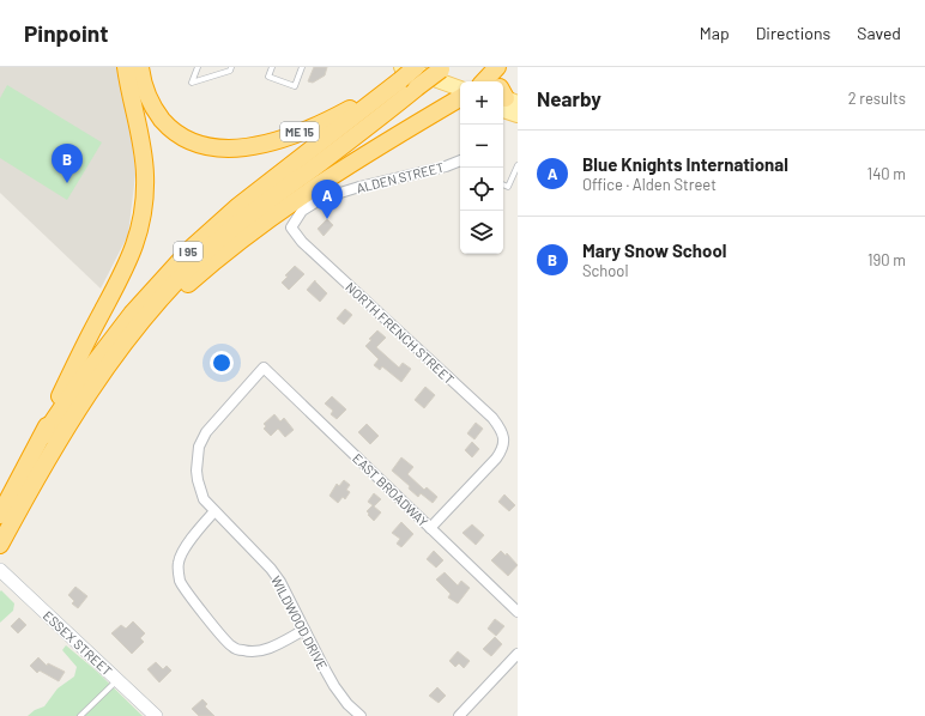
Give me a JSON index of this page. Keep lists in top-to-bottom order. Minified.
{"streets":{"highway":["ME 15","I 95"],"street":["ALDEN STREET","NORTH FRENCH STREET","EAST BROADWAY","WILDWOOD DRIVE","ESSEX STREET"]},"crossings":[["ME 15","I 95"],["ALDEN STREET","NORTH FRENCH STREET"],["NORTH FRENCH STREET","EAST BROADWAY"],["EAST BROADWAY","WILDWOOD DRIVE"]],"page":{"header":"Pinpoint","nav":["Map","Directions","Saved"],"heading":["Nearby","2 results"],"map_buttons":["+","−"],"list":[{"mark":"A","name":"Blue Knights International","note":"Office · Alden Street","value":"140 m"},{"mark":"B","name":"Mary Snow School","note":"School","value":"190 m"}],"pins":["B","A"]}}
